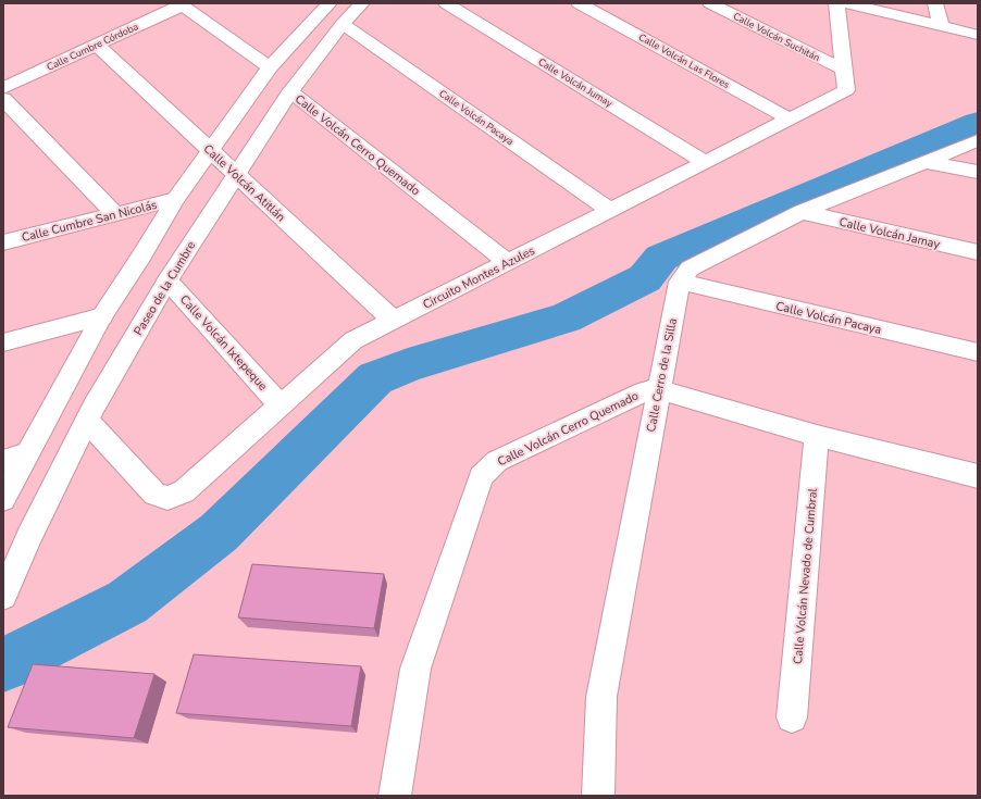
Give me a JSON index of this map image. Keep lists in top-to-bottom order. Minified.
{"streets":{"street":["Calle Volcán Suchitán","Calle Cumbre Córdoba","Calle Volcán Las Flores","Calle Volcán Jumay","Calle Volcán Pacaya","Calle Volcán Cerro Quemado","Calle Volcán Atitlán","Calle Cumbre San Nicolás","Calle Volcán Jamay","Circuito Montes Azules","Paseo de la Cumbre","Calle Volcán Ixtepeque","Calle Cerro de la Silla","Calle Volcán Nevado de Cumbral"]},"crossings":[["Calle Volcán Suchitán","Circuito Montes Azules"],["Calle Cumbre Córdoba","Calle Volcán Atitlán"],["Calle Volcán Las Flores","Circuito Montes Azules"],["Calle Volcán Jumay","Circuito Montes Azules"],["Calle Volcán Pacaya","Circuito Montes Azules"],["Calle Volcán Pacaya","Paseo de la Cumbre"],["Calle Volcán Pacaya","Calle Cerro de la Silla"],["Calle Volcán Cerro Quemado","Circuito Montes Azules"],["Calle Volcán Cerro Quemado","Paseo de la Cumbre"],["Calle Volcán Cerro Quemado","Calle Cerro de la Silla"],["Calle Volcán Cerro Quemado","Calle Volcán Nevado de Cumbral"],["Calle Volcán Atitlán","Circuito Montes Azules"],["Calle Volcán Atitlán","Paseo de la Cumbre"],["Circuito Montes Azules","Paseo de la Cumbre"],["Circuito Montes Azules","Calle Volcán Ixtepeque"],["Paseo de la Cumbre","Calle Volcán Ixtepeque"]]}
